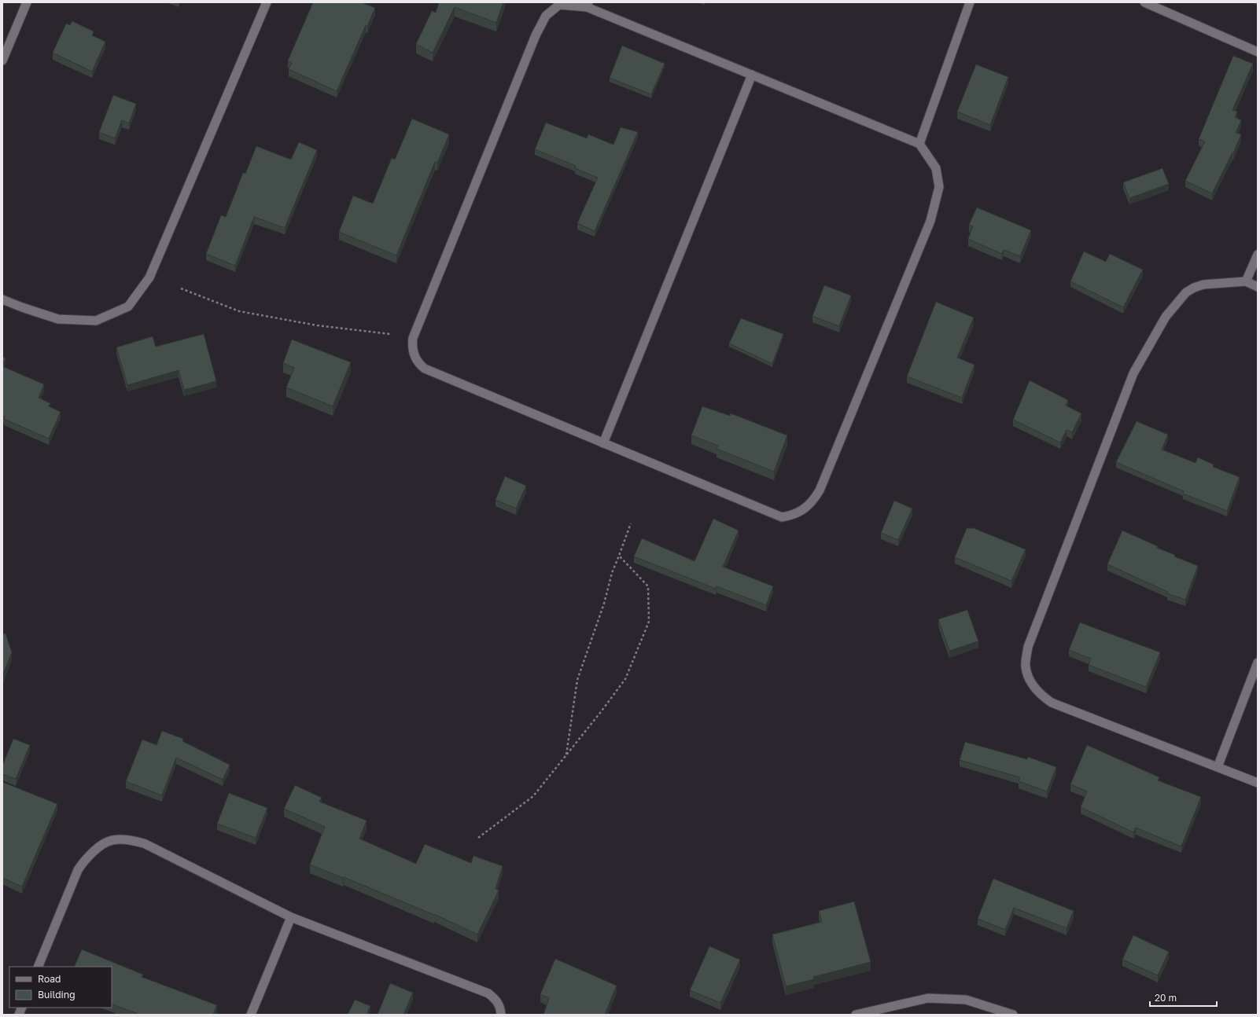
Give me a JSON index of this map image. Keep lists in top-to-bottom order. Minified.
{"legend":["Road","Building"],"scale_bar":"20 m"}
